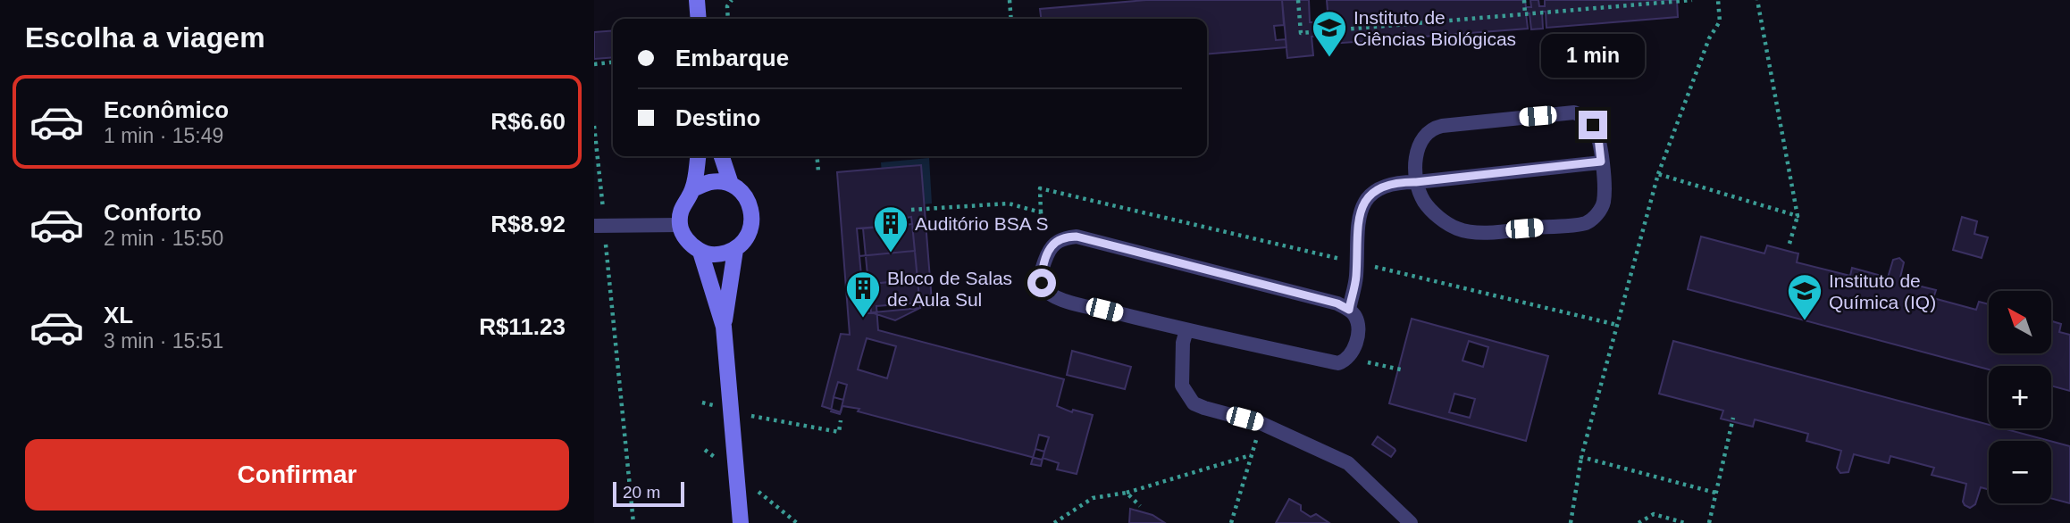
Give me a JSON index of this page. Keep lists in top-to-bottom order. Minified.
{"places":{"school or university":["Instituto de Ciências Biológicas","Instituto de Química (IQ)"],"building":["Auditório BSA S","Bloco de Salas de Aula Sul"]},"scale_bar":"20 m","north":"top left","page":{"heading":"Escolha a viagem","banner":["Embarque","Destino"],"bubble":"1 min","list":[{"name":"Econômico","note":"1 min · 15:49","value":"R$6.60"},{"name":"Conforto","note":"2 min · 15:50","value":"R$8.92"},{"name":"XL","note":"3 min · 15:51","value":"R$11.23"}],"map_buttons":["+","−"],"buttons":"Confirmar","scale":"20 m"}}
